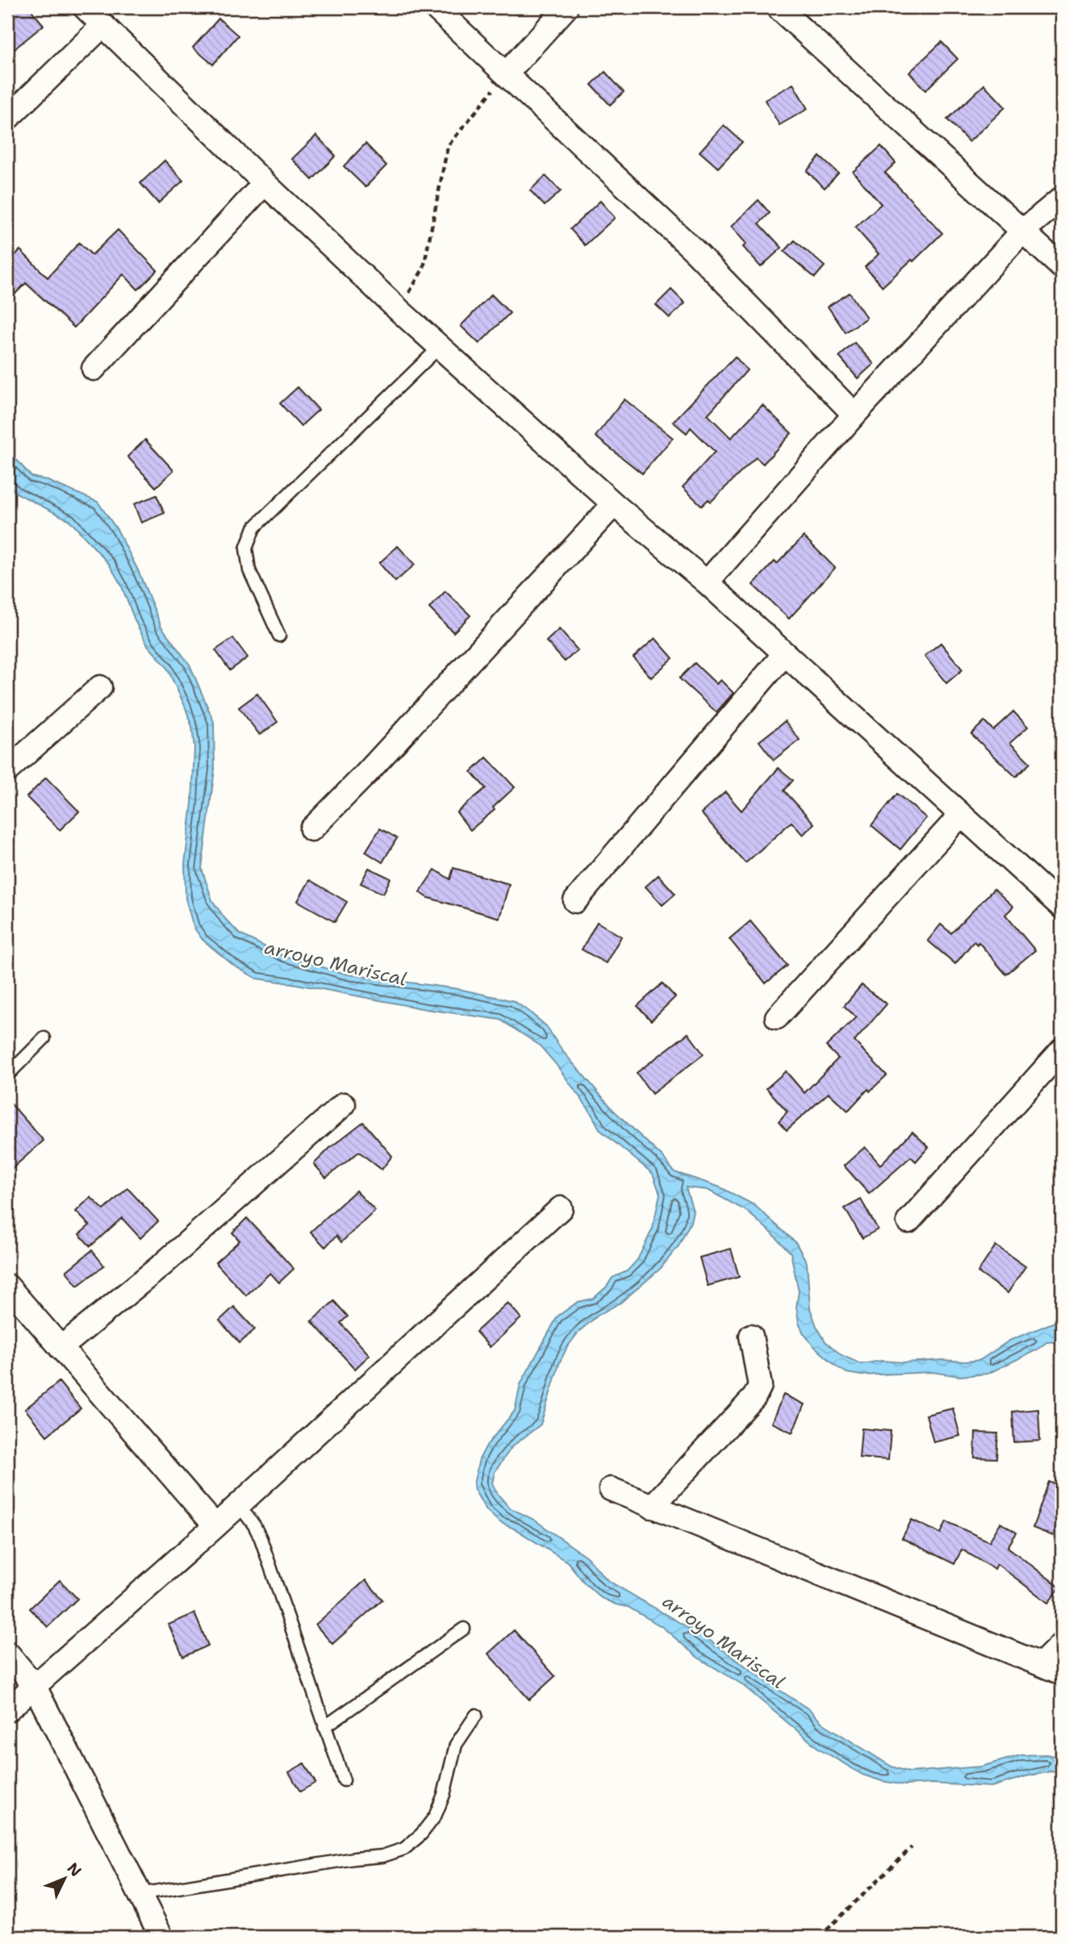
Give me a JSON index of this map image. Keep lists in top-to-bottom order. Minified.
{"water":["arroyo Mariscal"],"north":"top right"}
